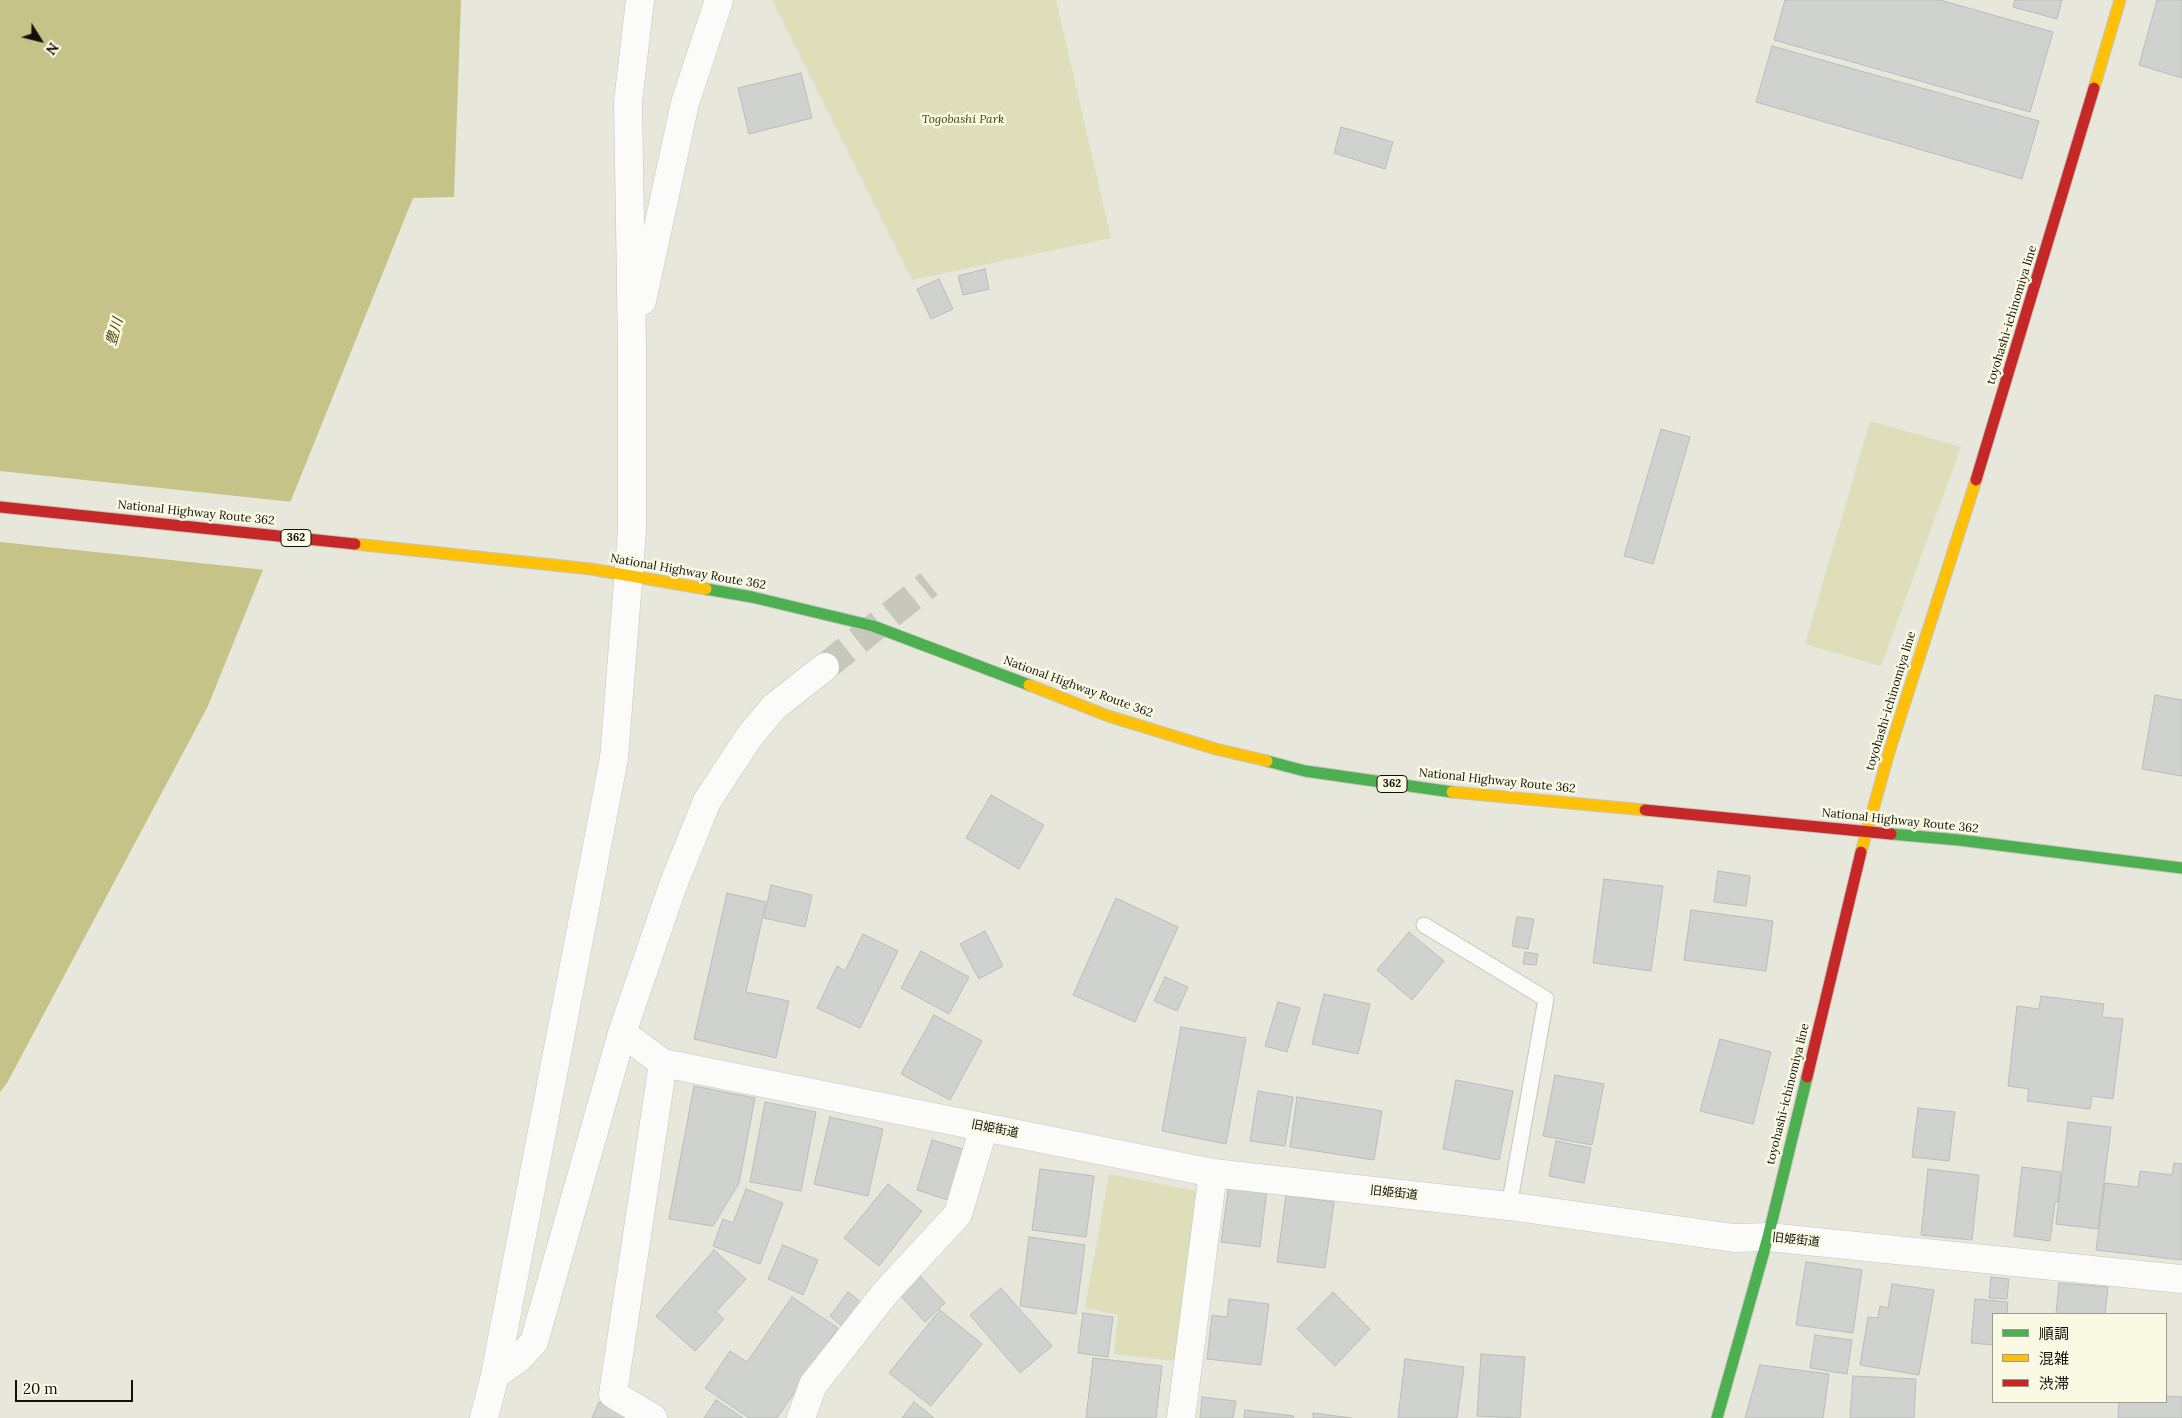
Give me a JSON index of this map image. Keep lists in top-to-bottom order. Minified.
{"streets":{"main road":["toyohashi-ichinomiya line","National Highway Route 362","362"],"street":["旧姫街道"]},"crossings":[["toyohashi-ichinomiya line","National Highway Route 362"],["toyohashi-ichinomiya line","旧姫街道"]],"water":["豊川"],"parks":["Togobashi Park"],"legend":["順調","混雑","渋滞"],"scale_bar":"20 m","north":"bottom right"}
